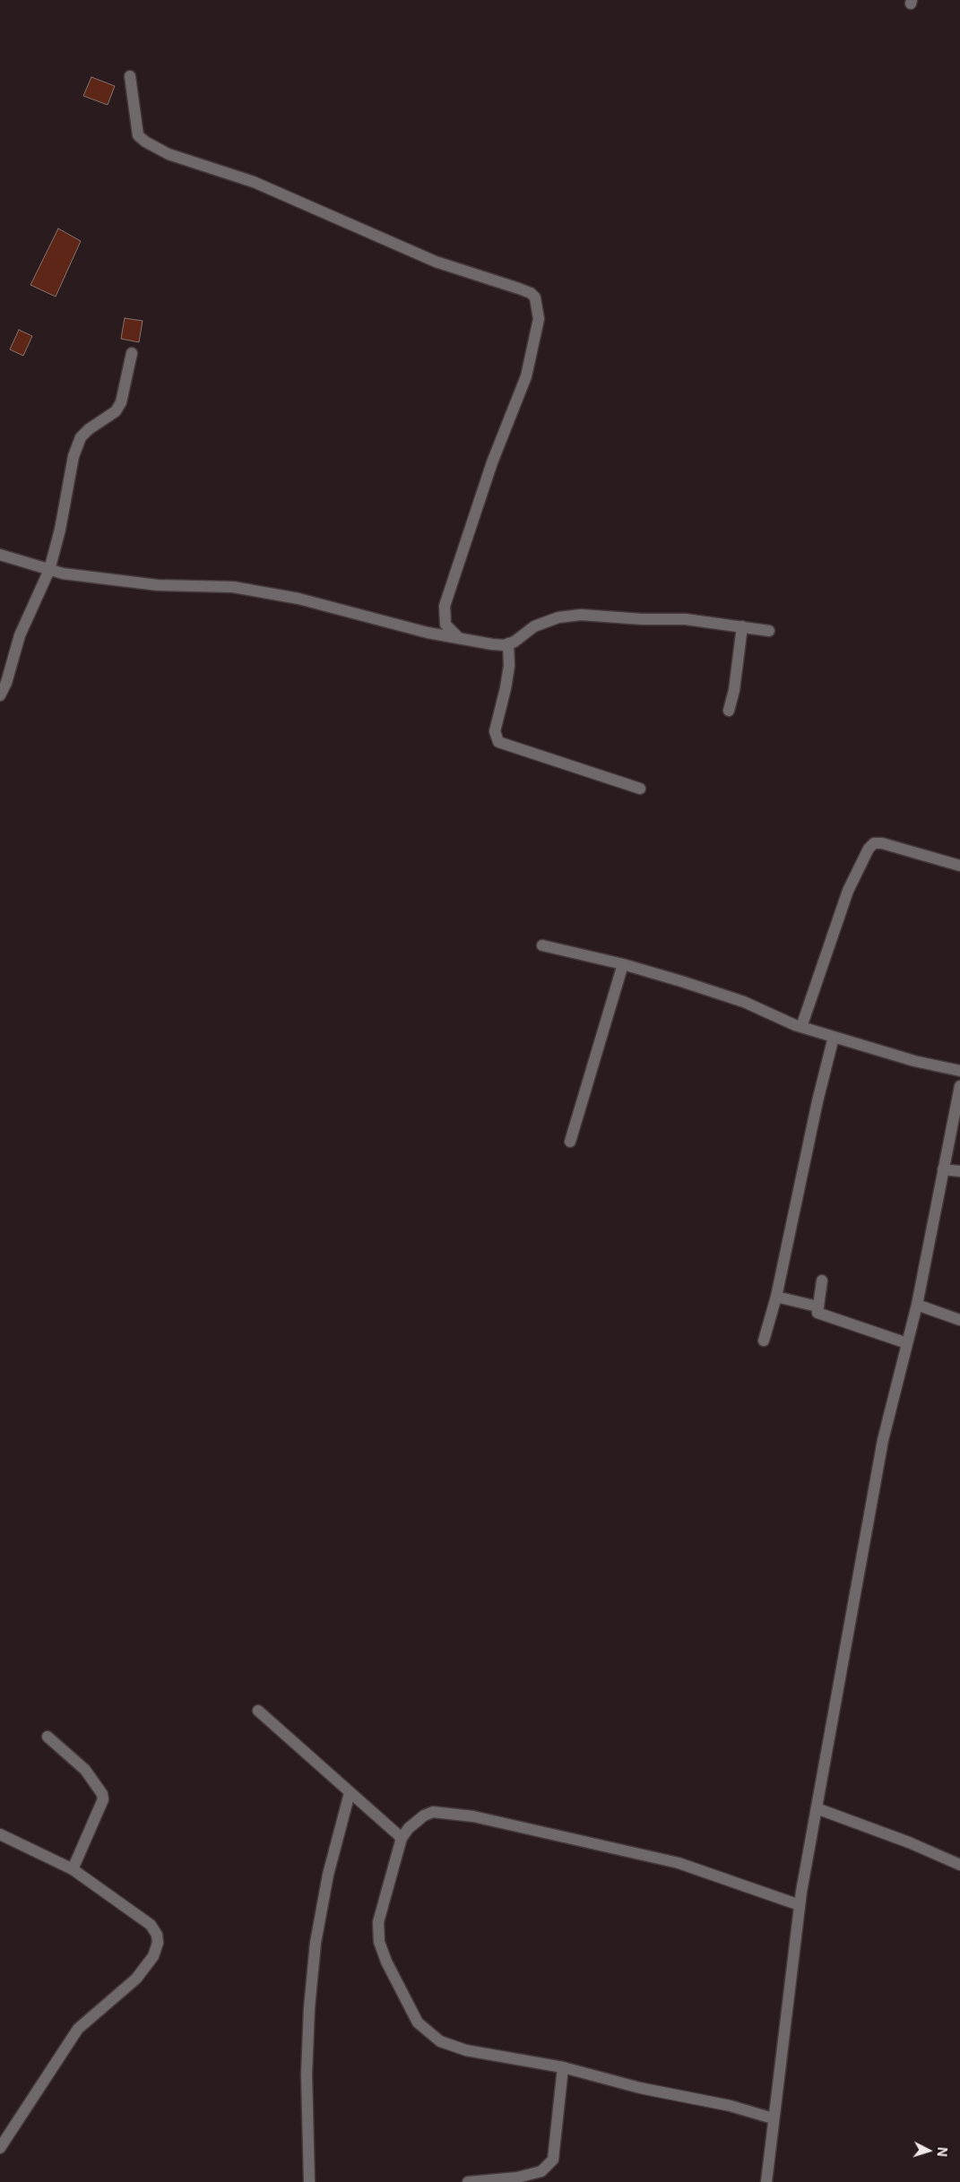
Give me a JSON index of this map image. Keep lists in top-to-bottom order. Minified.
{"north":"right"}
